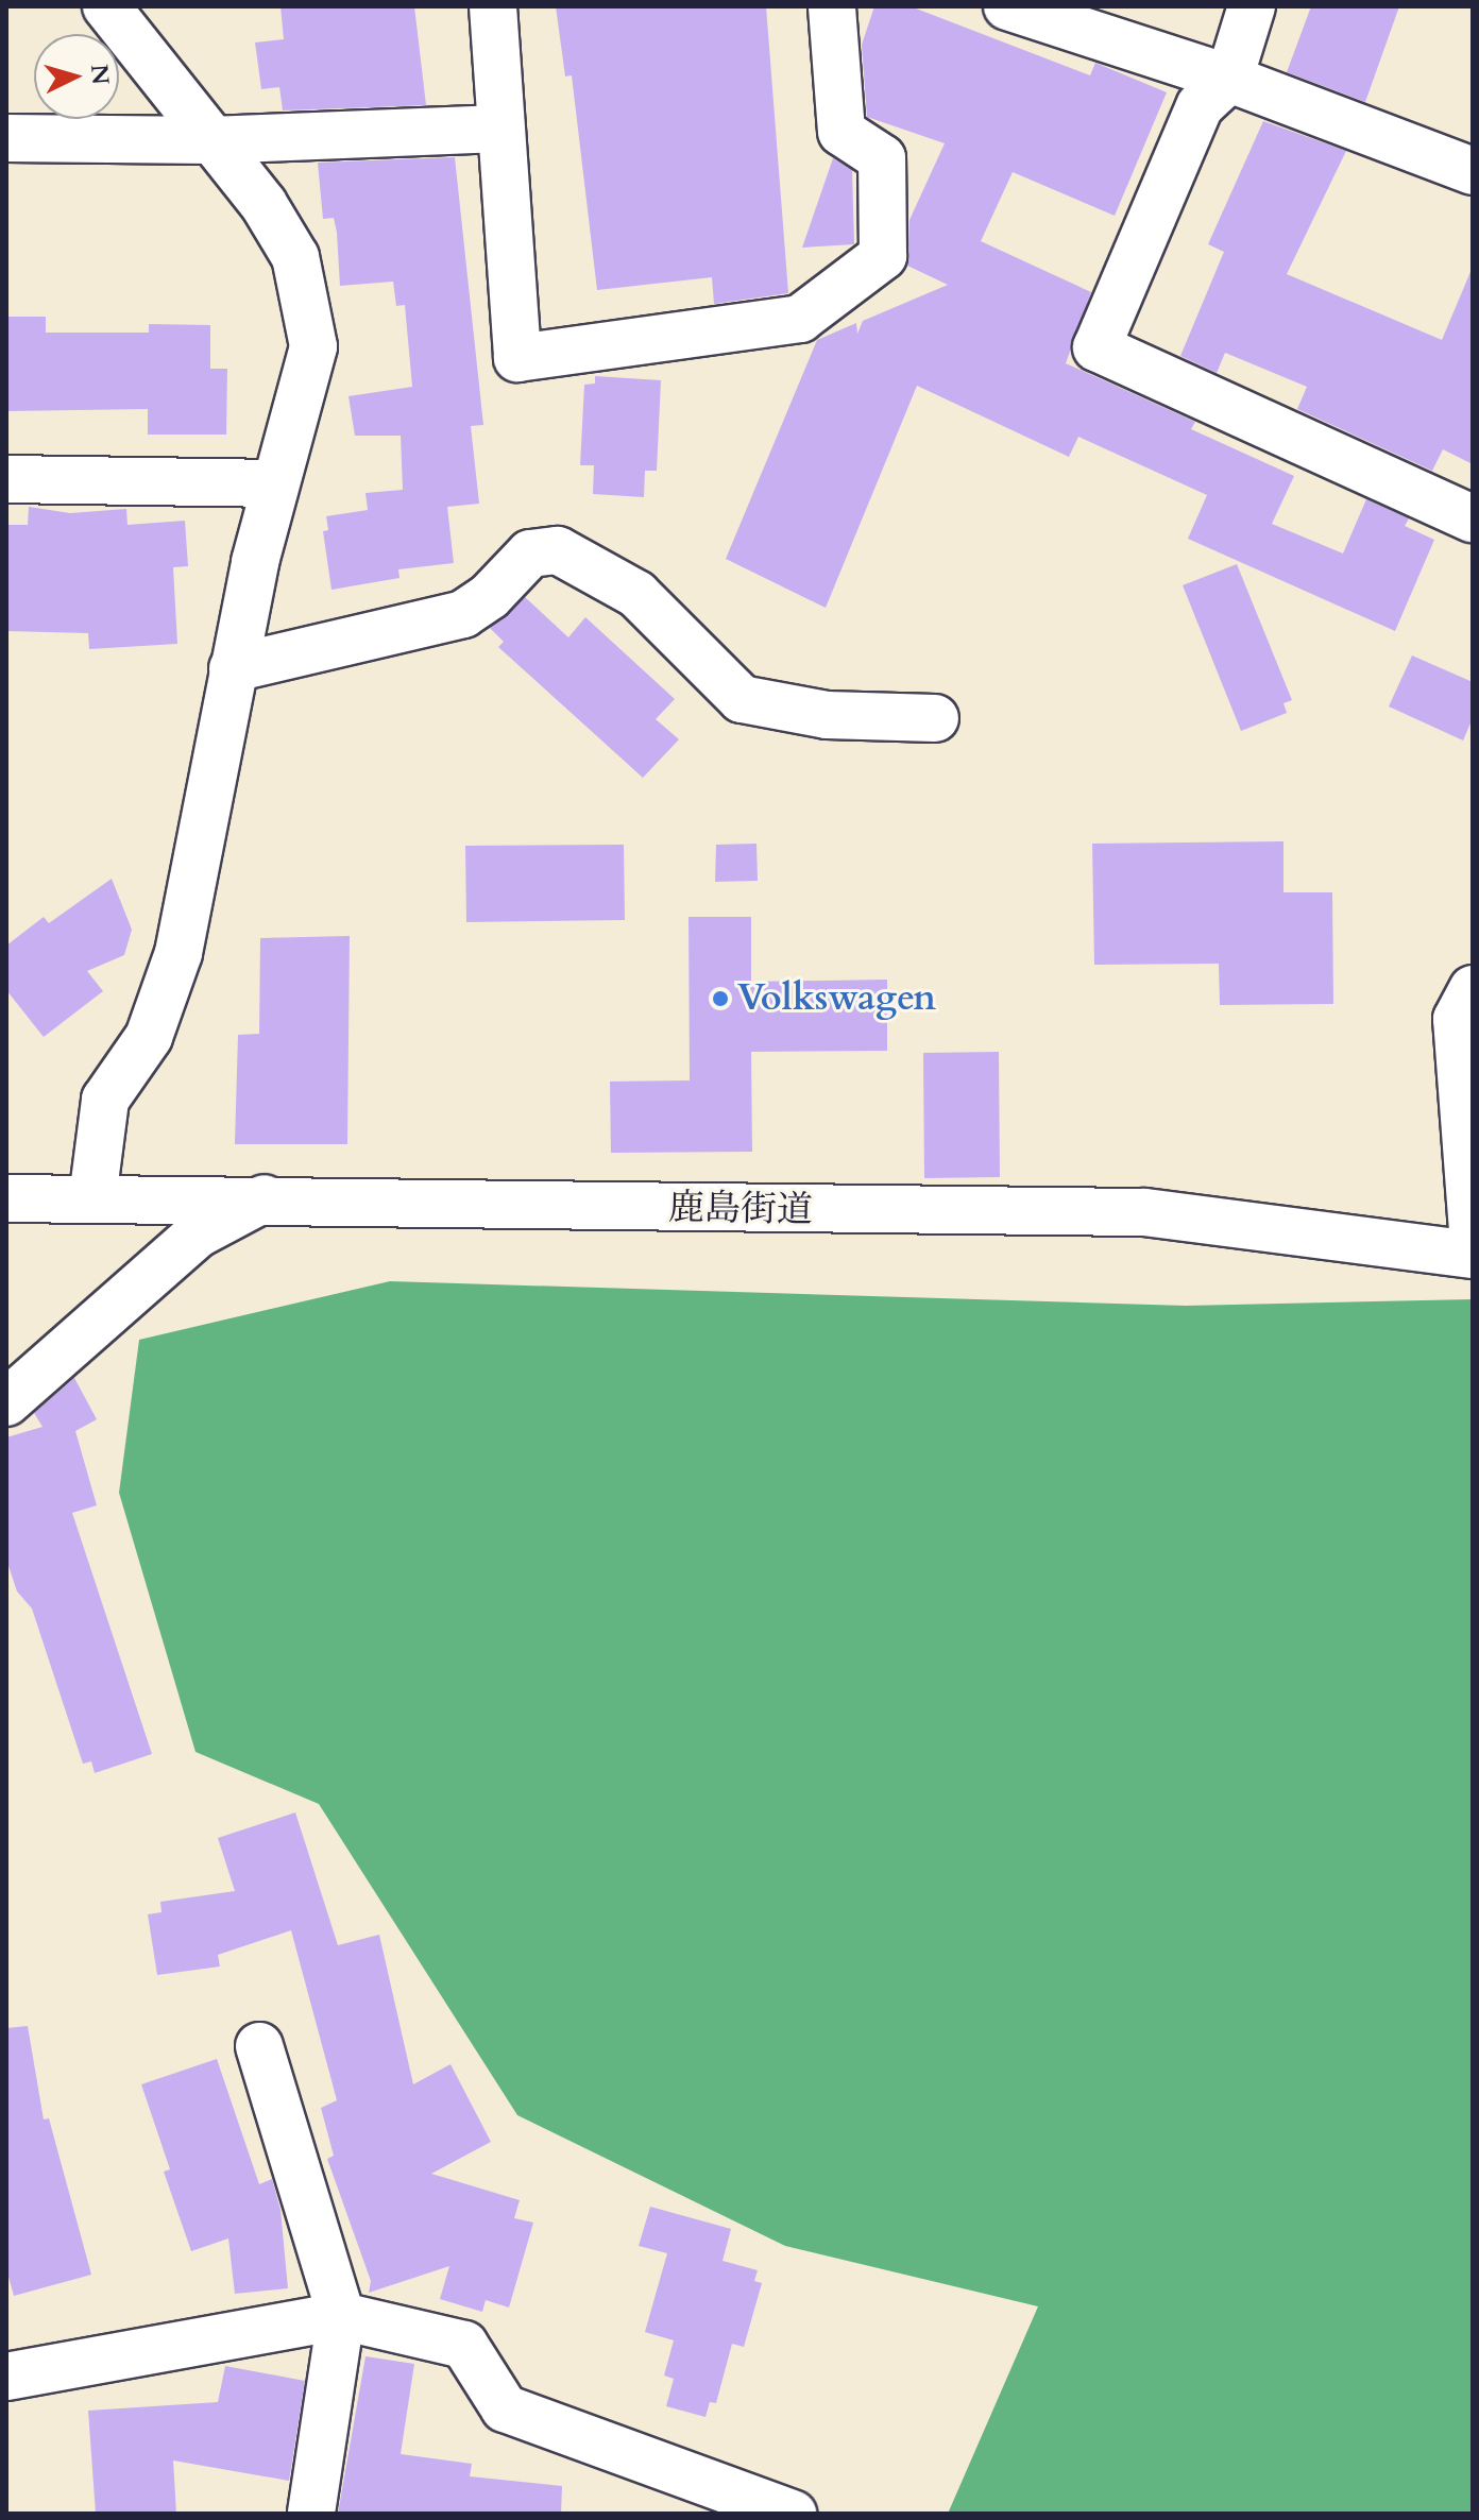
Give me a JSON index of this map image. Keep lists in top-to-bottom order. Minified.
{"streets":{"street":["鹿島街道"]},"places":["Volkswagen"],"north":"right"}
